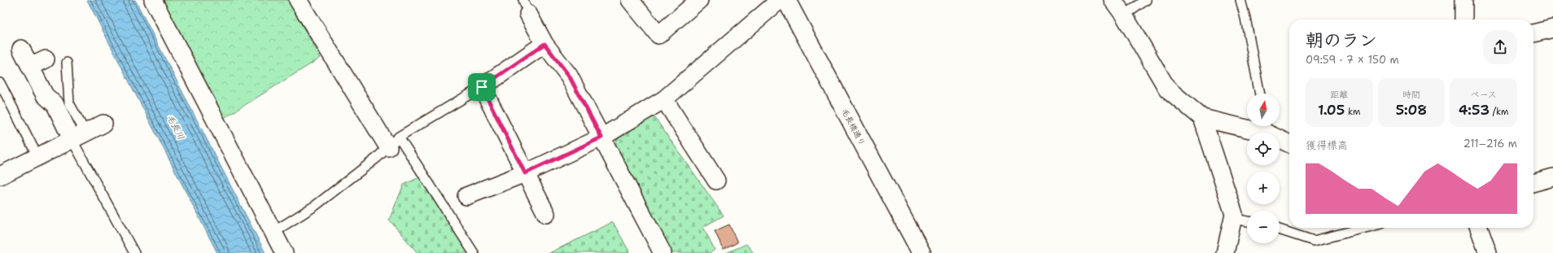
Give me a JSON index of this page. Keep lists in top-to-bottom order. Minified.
{"streets":{"street":["毛長橋通り"]},"water":["毛長川"],"north":"top","page":{"heading":["朝のラン","09:59 · 7 × 150 m"],"stats":[["距離","1.05 km"],["時間","5:08"],["ペース","4:53 /km"]],"map_buttons":["+","−"],"chart":["獲得標高","211–216 m"]}}
